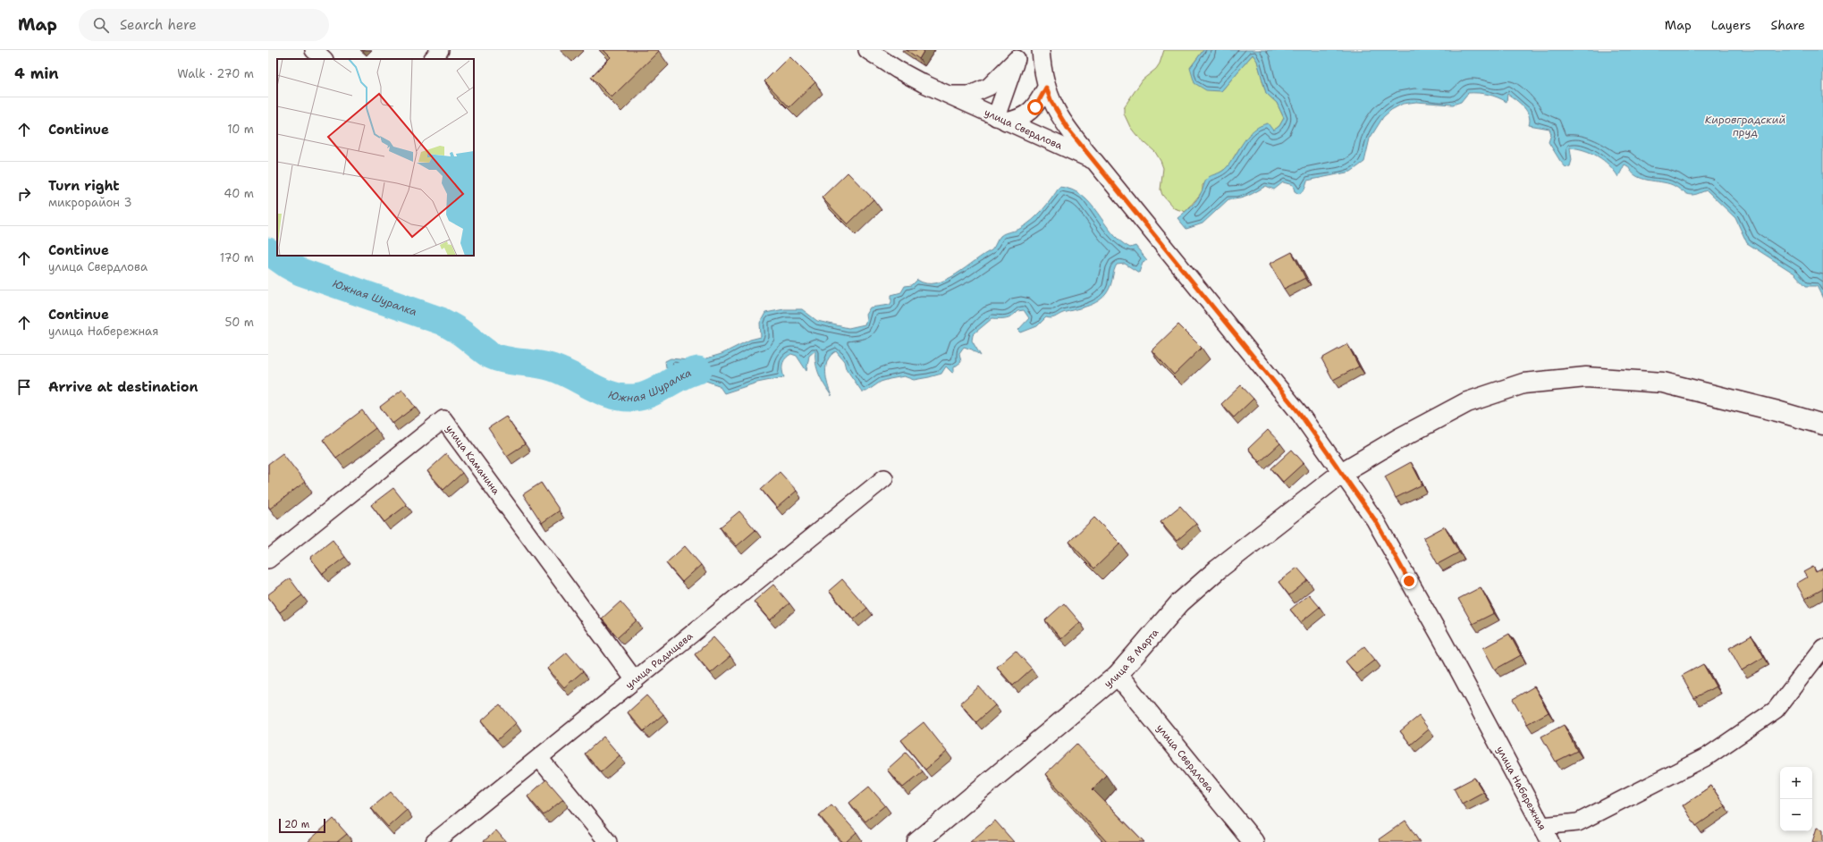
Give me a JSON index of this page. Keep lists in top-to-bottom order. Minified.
{"streets":{"street":["улица Свердлова","улица Каманина","улица 8 Марта","улица Радищева","улица Набережная"]},"crossings":[["улица Свердлова","улица 8 Марта"],["улица Свердлова","улица Набережная"],["улица Каманина","улица Радищева"],["улица 8 Марта","улица Набережная"]],"water":["Кировградский пруд","Южная Шуралка"],"scale_bar":"20 m","page":{"header":"Map","search":"Search here","nav":["Map","Layers","Share"],"heading":["4 min","Walk · 270 m"],"list":[["Continue","10 m"],["Turn right","микрорайон 3","40 m"],["Continue","улица Свердлова","170 m"],["Continue","улица Набережная","50 m"],"Arrive at destination"],"map_buttons":["+","−"],"scale":"20 m"}}
